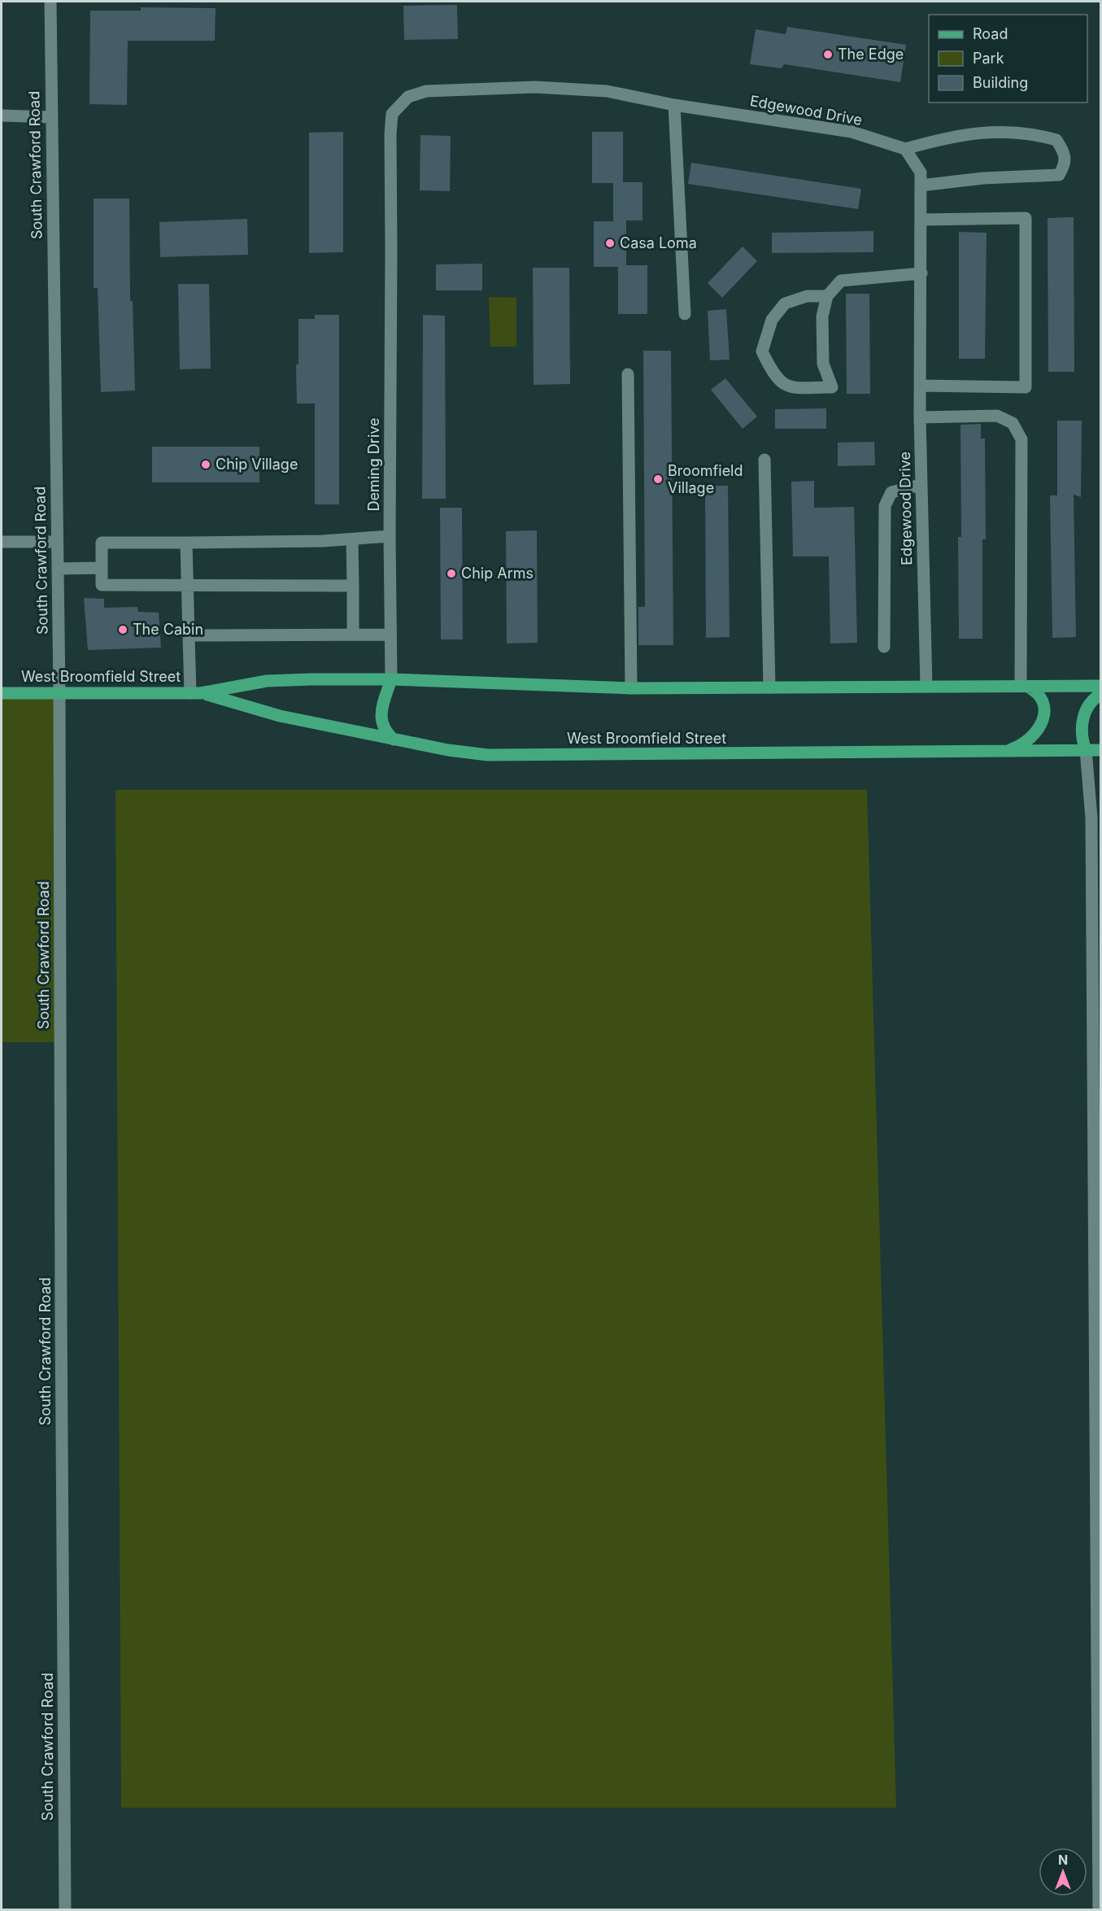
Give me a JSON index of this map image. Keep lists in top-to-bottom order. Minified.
{"streets":{"main road":["West Broomfield Street"],"street":["Edgewood Drive","South Crawford Road","Deming Drive"]},"crossings":[["Edgewood Drive","Deming Drive"],["Edgewood Drive","West Broomfield Street"],["South Crawford Road","West Broomfield Street"],["Deming Drive","West Broomfield Street"]],"places":["The Edge","Casa Loma","Chip Village","Broomfield Village","Chip Arms","The Cabin"],"legend":["Road","Park","Building"],"north":"top"}
